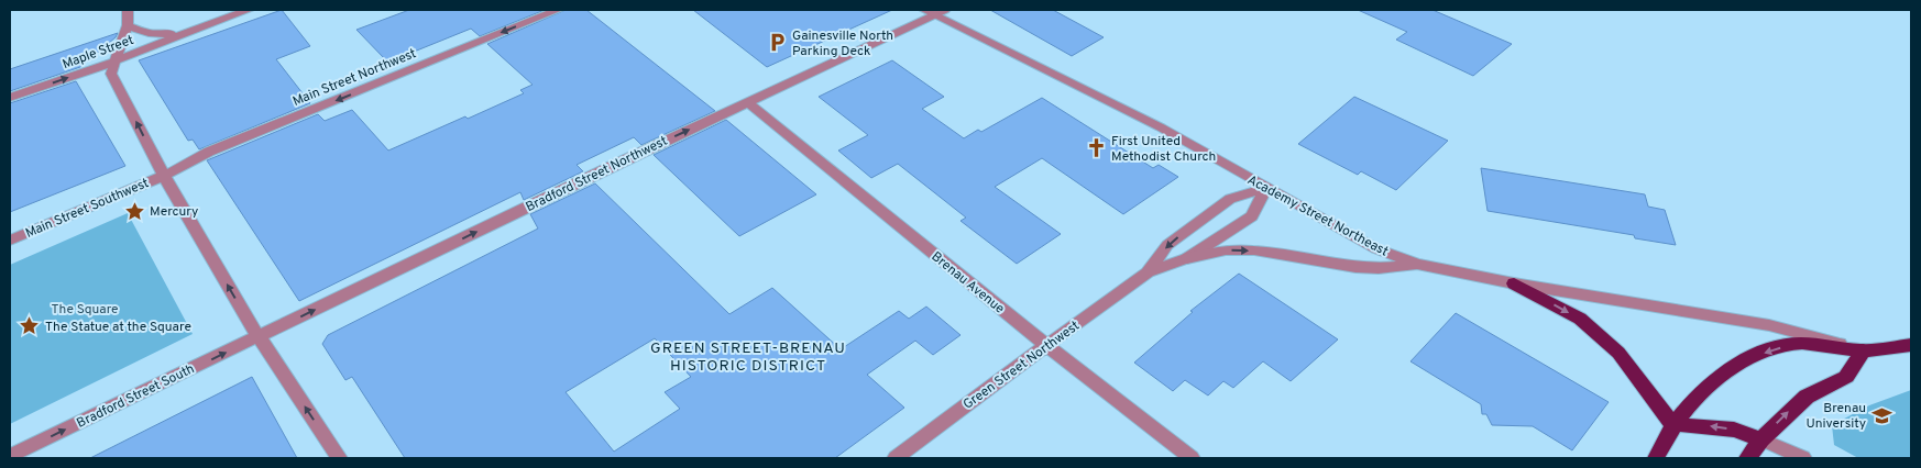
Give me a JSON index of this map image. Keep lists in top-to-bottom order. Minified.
{"streets":{"street":["Maple Street","Main Street Northwest","Bradford Street Northwest","Main Street Southwest","Academy Street Northeast","Brenau Avenue","Green Street Northwest","Bradford Street South"]},"crossings":[["Main Street Northwest","Main Street Southwest"],["Bradford Street Northwest","Academy Street Northeast"],["Bradford Street Northwest","Brenau Avenue"],["Bradford Street Northwest","Bradford Street South"],["Academy Street Northeast","Green Street Northwest"],["Brenau Avenue","Green Street Northwest"]],"one_way":["Main Street Northwest","Bradford Street Northwest","Bradford Street South"],"districts":["GREEN STREET-BRENAU HISTORIC DISTRICT"],"parks":["The Square"],"places":{"parking":["Gainesville North Parking Deck"],"church":["First United Methodist Church"],"place":["Mercury","The Statue at the Square"],"school or university":["Brenau University"]}}
